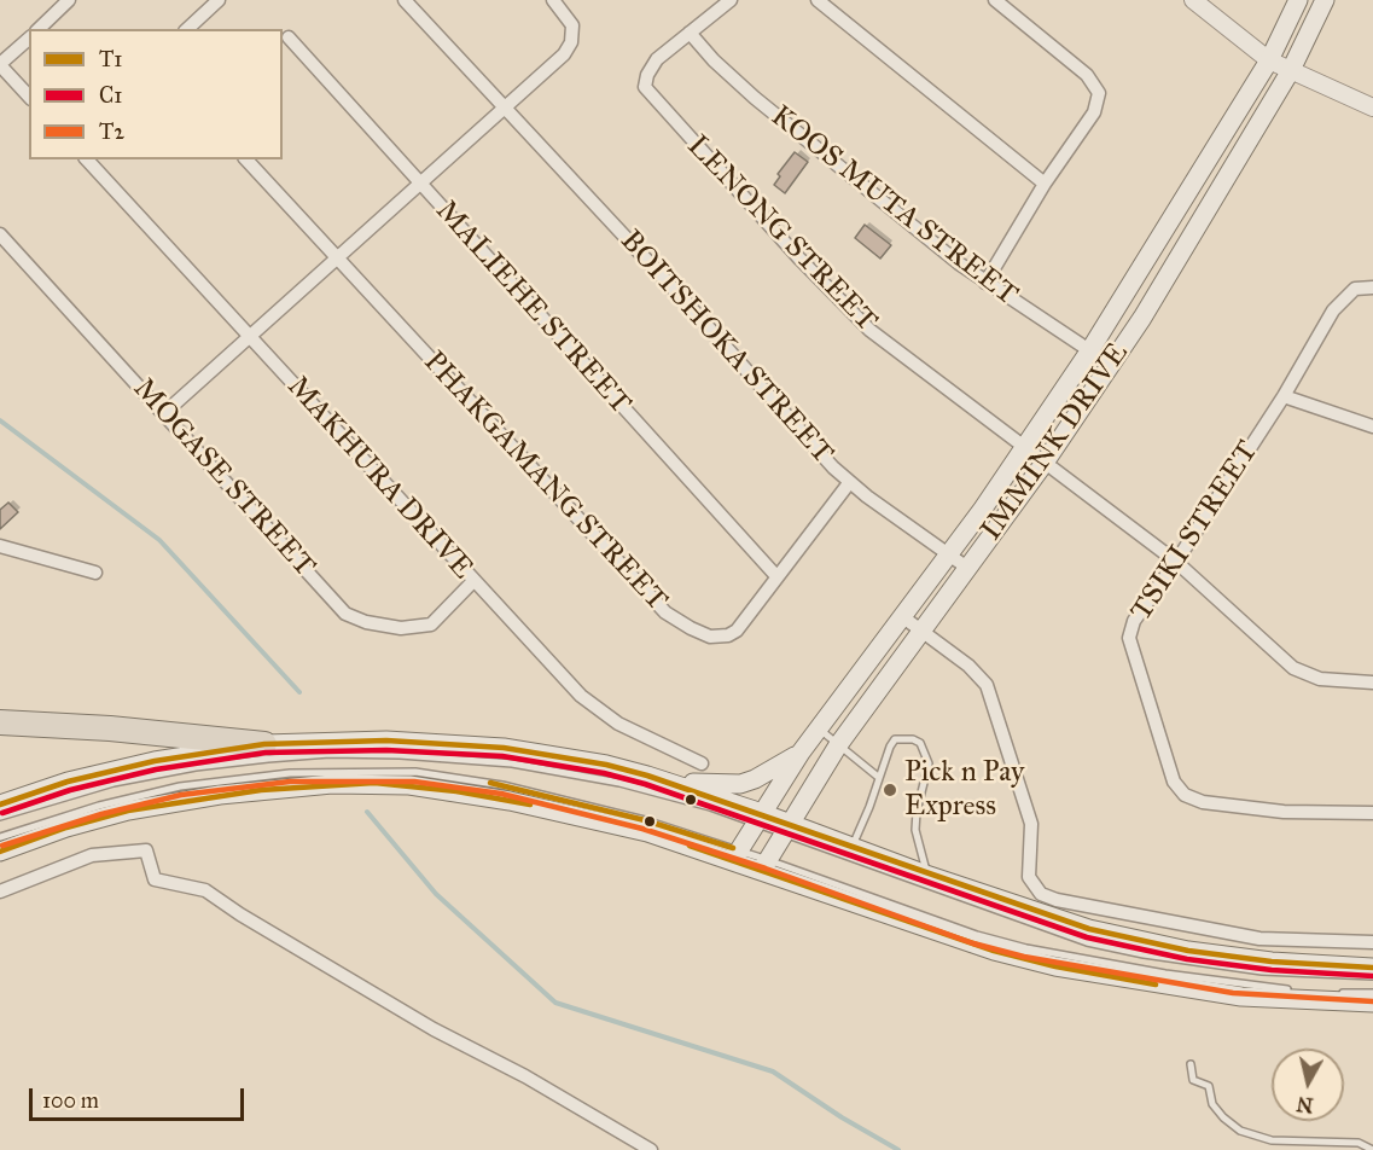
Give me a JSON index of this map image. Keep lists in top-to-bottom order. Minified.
{"streets":{"main road":["IMMINK DRIVE"],"street":["KOOS MUTA STREET","LENONG STREET","MALIEHE STREET","BOITSHOKA STREET","MOGASE STREET","MAKHURA DRIVE","PHAKGAMANG STREET","TSIKI STREET"]},"crossings":[["KOOS MUTA STREET","LENONG STREET"],["KOOS MUTA STREET","IMMINK DRIVE"],["LENONG STREET","IMMINK DRIVE"],["LENONG STREET","TSIKI STREET"],["MALIEHE STREET","PHAKGAMANG STREET"],["BOITSHOKA STREET","IMMINK DRIVE"],["BOITSHOKA STREET","PHAKGAMANG STREET"],["MOGASE STREET","MAKHURA DRIVE"]],"places":["Pick n Pay Express"],"lines":["transit line T1","transit line C1","transit line T2"],"legend":["T1","C1","T2"],"scale_bar":"100 m","north":"bottom"}
